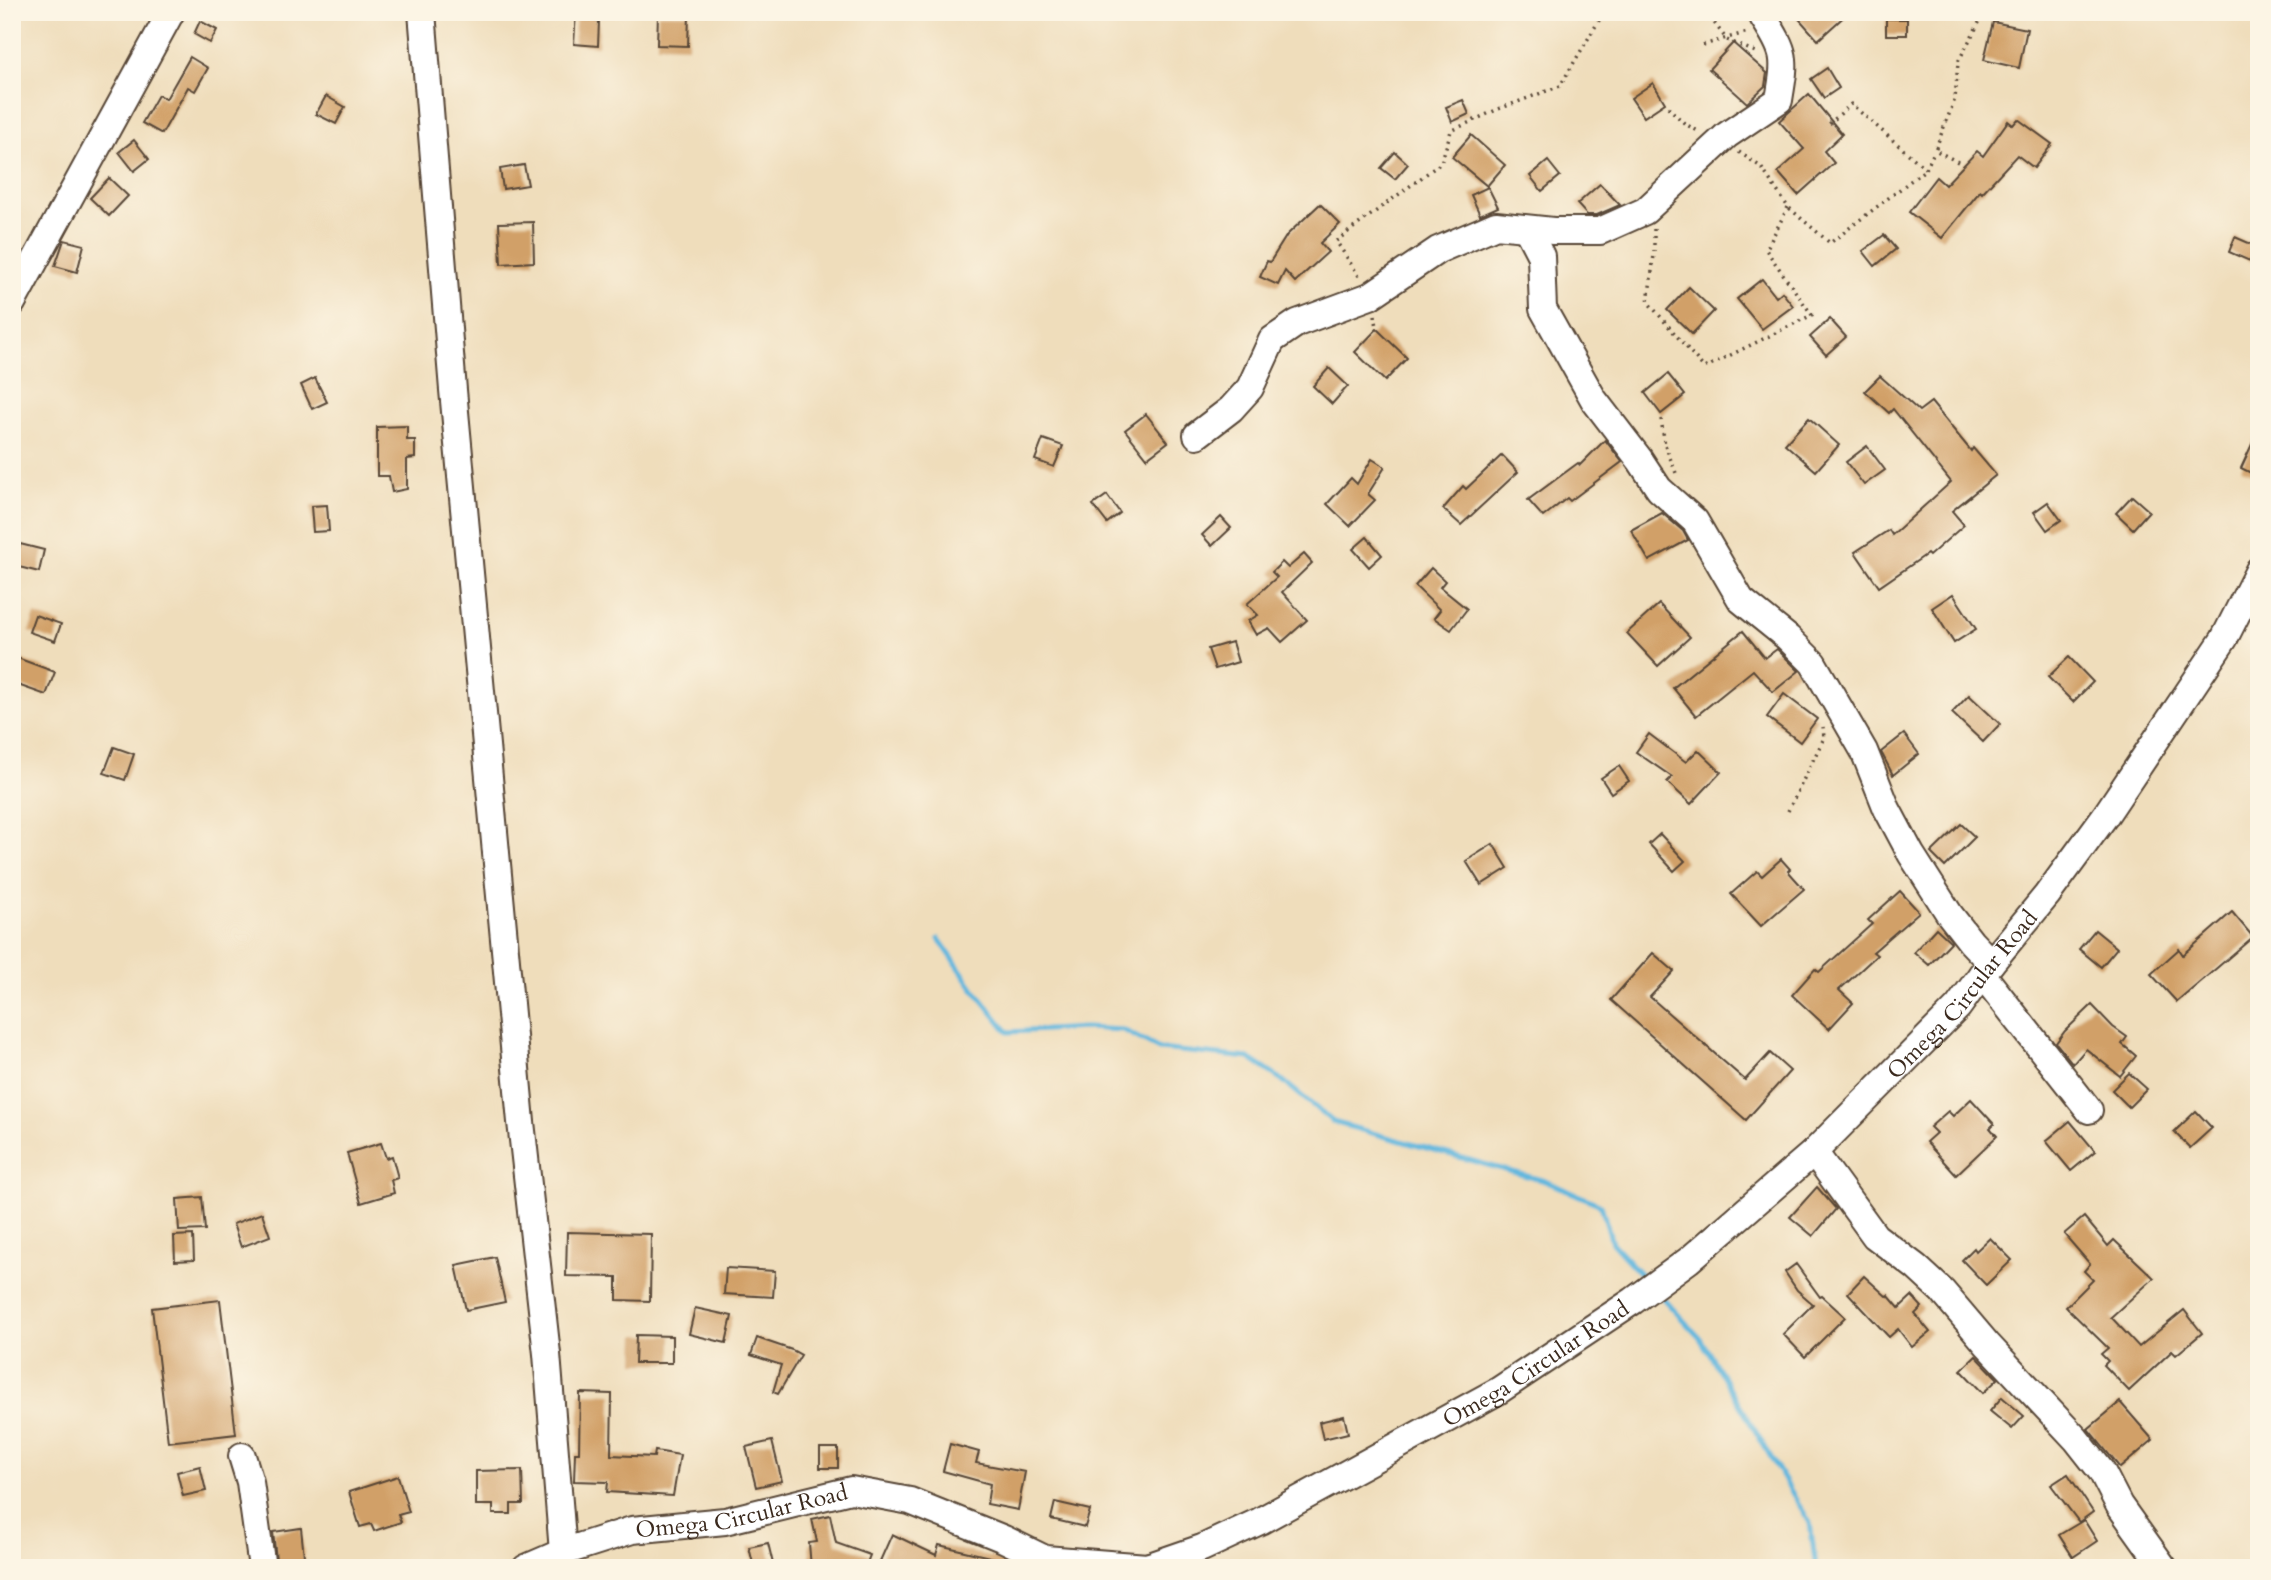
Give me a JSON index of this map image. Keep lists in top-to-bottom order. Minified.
{"streets":{"street":["Omega Circular Road"]}}
